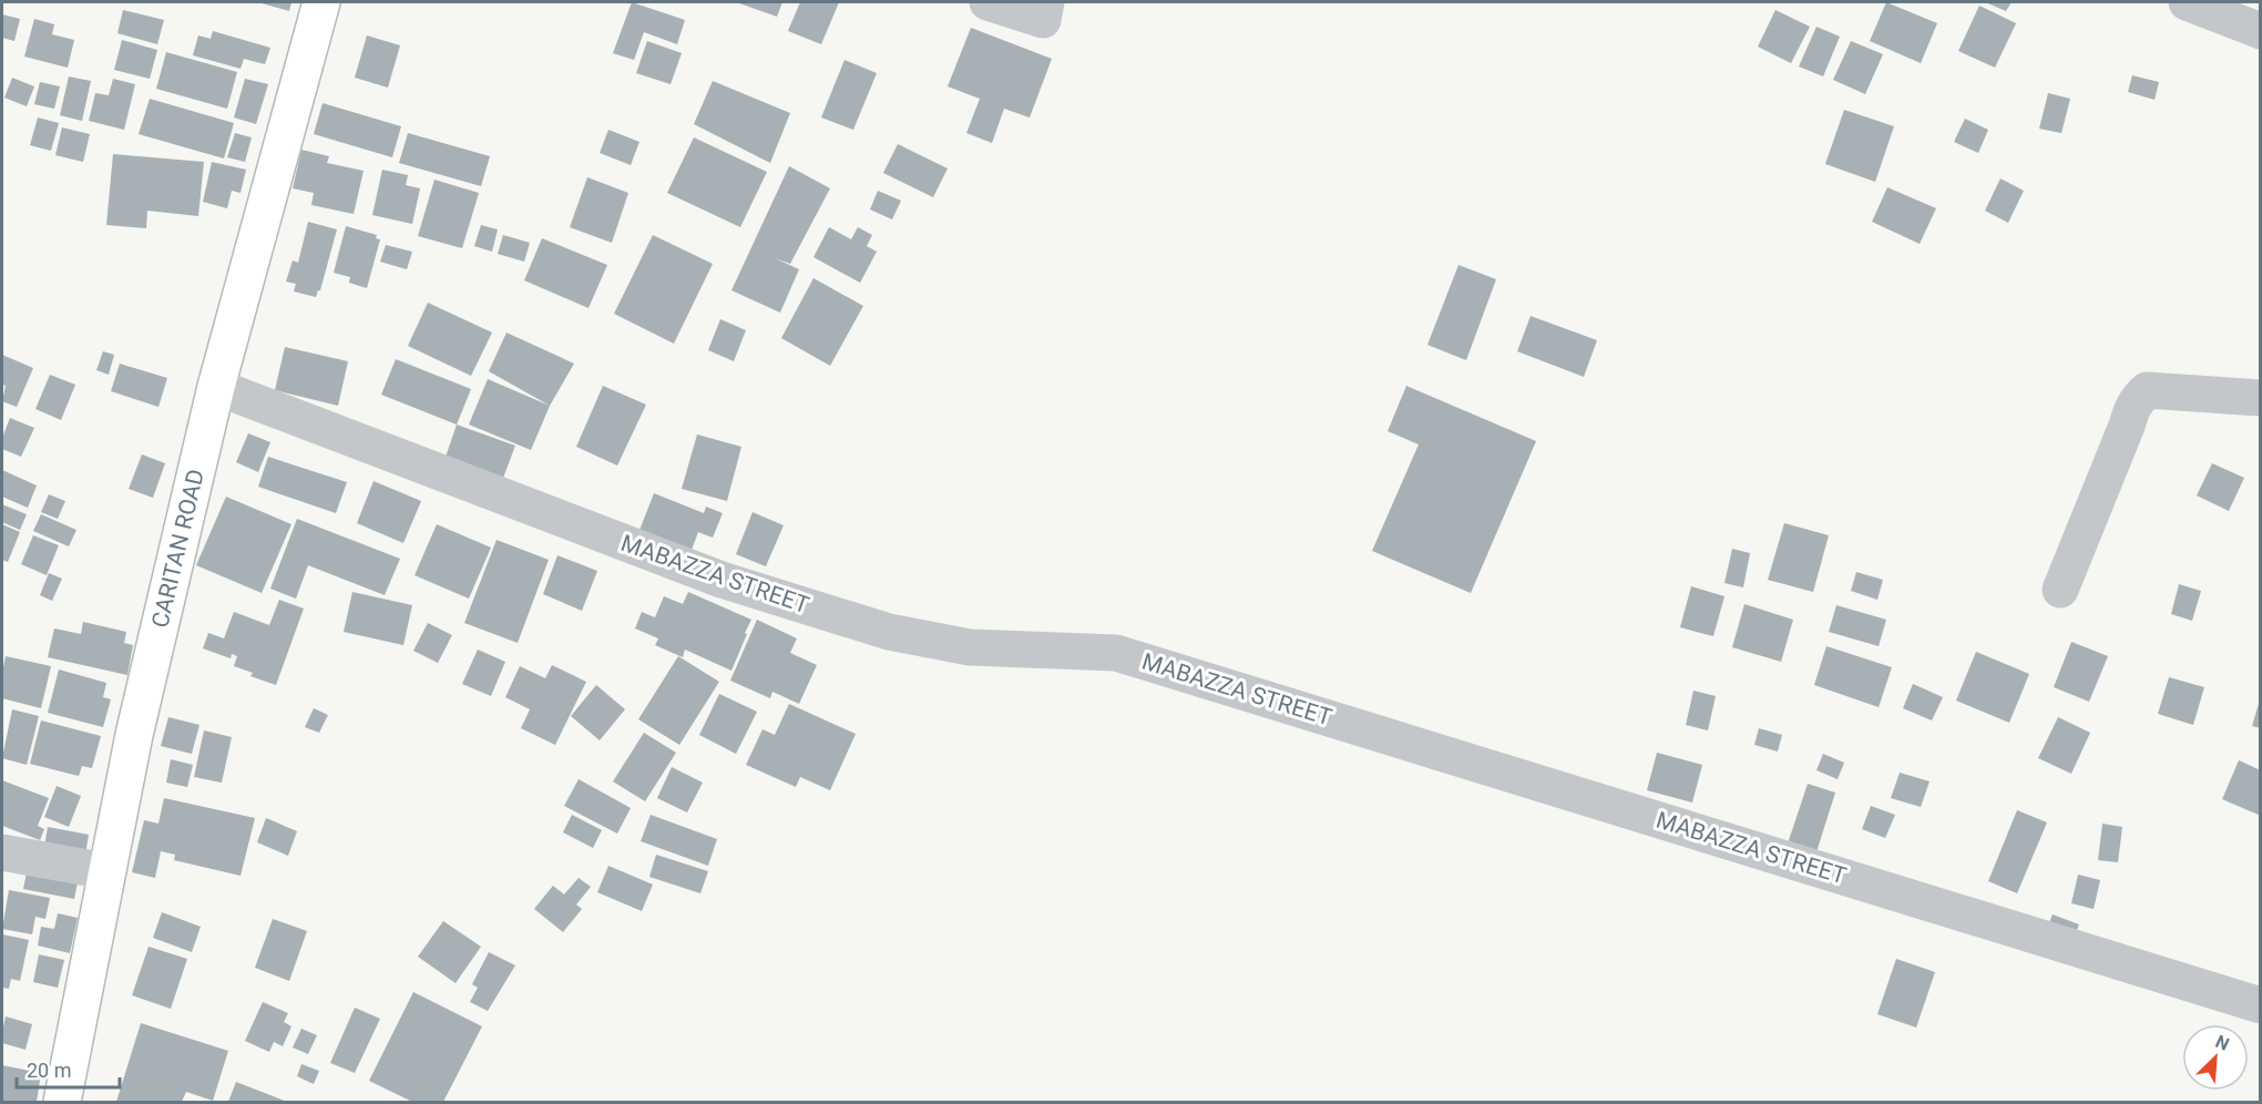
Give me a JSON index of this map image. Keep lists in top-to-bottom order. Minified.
{"streets":{"main road":["CARITAN ROAD"],"street":["MABAZZA STREET"]},"crossings":[["CARITAN ROAD","MABAZZA STREET"]],"scale_bar":"20 m","north":"top right"}
